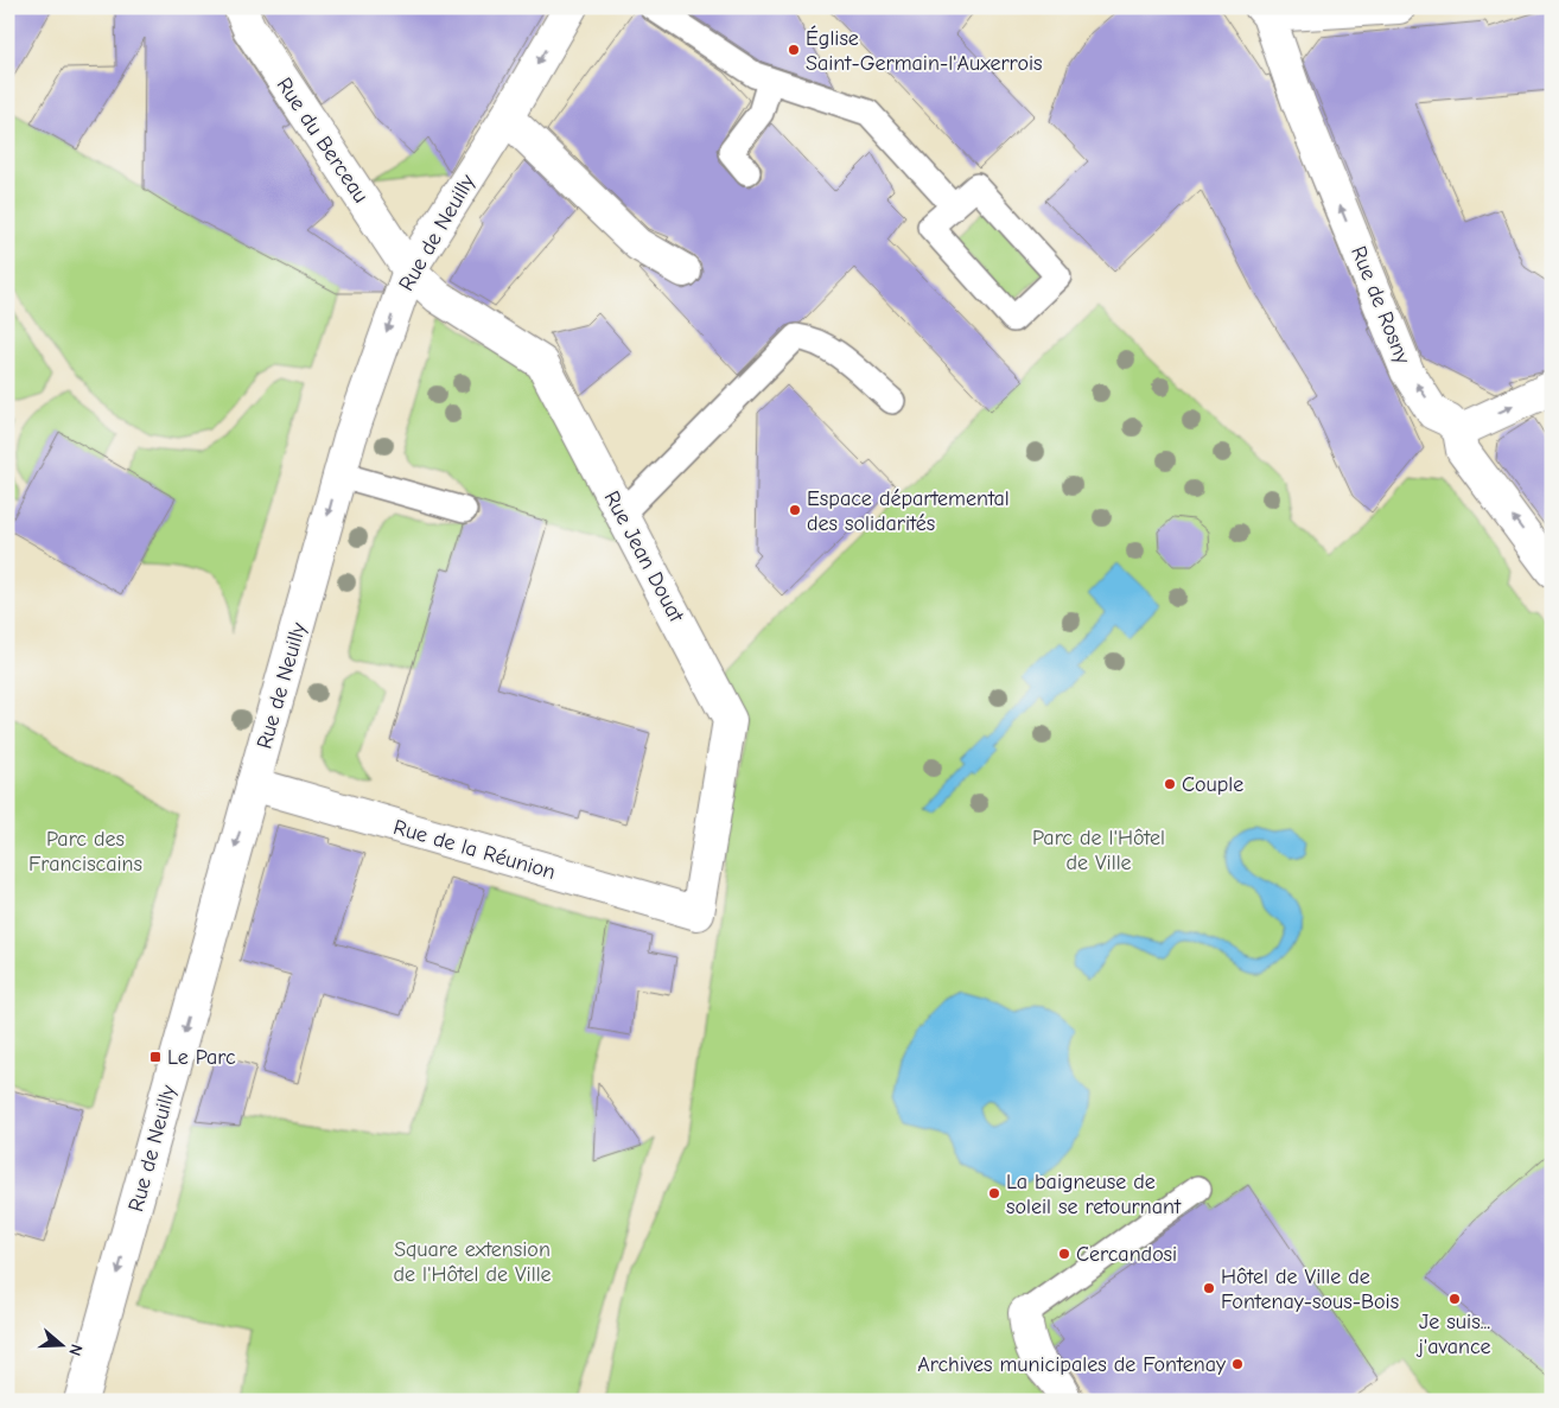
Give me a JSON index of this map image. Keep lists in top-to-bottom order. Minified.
{"streets":{"street":["Rue du Berceau","Rue de Neuilly","Rue de Rosny","Rue Jean Douat","Rue de la Réunion"]},"crossings":[["Rue du Berceau","Rue de Neuilly"],["Rue du Berceau","Rue Jean Douat"],["Rue de Neuilly","Rue Jean Douat"],["Rue de Neuilly","Rue de la Réunion"],["Rue Jean Douat","Rue de la Réunion"]],"one_way":["Rue de Neuilly","Rue de Rosny"],"parks":["Parc de l'Hôtel de Ville","Parc des Franciscains","Square extension de l'Hôtel de Ville"],"places":{"other":["Église Saint-Germain-l'Auxerrois","Espace départemental des solidarités","Couple","La baigneuse de soleil se retournant","Cercandosi","Hôtel de Ville de Fontenay-sous-Bois","Je suis... j'avance","Archives municipales de Fontenay"],"transit":["Le Parc"]},"north":"right"}
